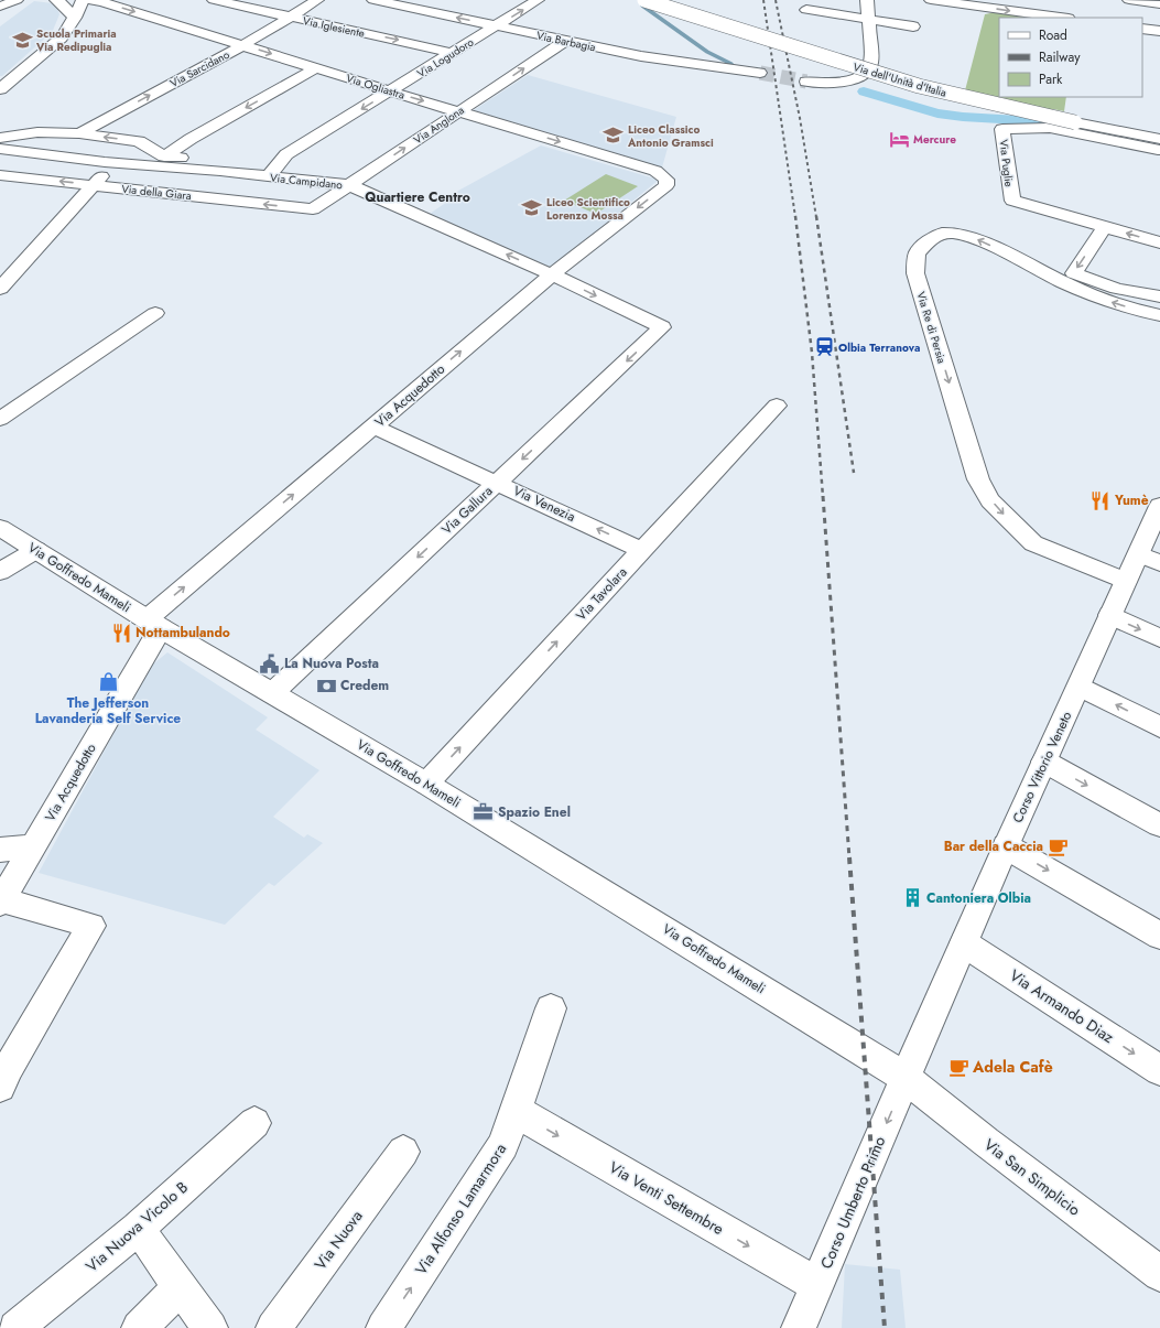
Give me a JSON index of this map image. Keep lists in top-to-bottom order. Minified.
{"streets":{"street":["Via Iglesiente","Via Barbagia","Via Logudoro","Via Sarcidano","Via dell'Unità d'Italia","Via Ogliastra","Via Anglona","Via Puglie","Via Campidano","Via della Giara","Via Re di Persia","Via Acquedotto","Via Venezia","Via Gallura","Via Goffredo Mameli","Via Tavolara","Corso Vittorio Veneto","Via Armando Diaz","Via San Simplicio","Via Venti Settembre","Corso Umberto Primo","Via Alfonso Lamarmora","Via Nuova Vicolo B","Via Nuova"]},"crossings":[["Via Iglesiente","Via Logudoro"],["Via Iglesiente","Via Sarcidano"],["Via Barbagia","Via Logudoro"],["Via Barbagia","Via Anglona"],["Via Logudoro","Via Ogliastra"],["Via Logudoro","Via Campidano"],["Via Sarcidano","Via Ogliastra"],["Via Sarcidano","Via Campidano"],["Via dell'Unità d'Italia","Via Puglie"],["Via Ogliastra","Via Anglona"],["Via Ogliastra","Via Acquedotto"],["Via Anglona","Via Campidano"],["Via Anglona","Via della Giara"],["Via Campidano","Via Acquedotto"],["Via Campidano","Via Gallura"],["Via Re di Persia","Corso Vittorio Veneto"],["Via Acquedotto","Via Venezia"],["Via Acquedotto","Via Goffredo Mameli"],["Via Venezia","Via Gallura"],["Via Venezia","Via Tavolara"],["Via Gallura","Via Goffredo Mameli"],["Via Goffredo Mameli","Via Tavolara"],["Via Goffredo Mameli","Corso Vittorio Veneto"],["Via Goffredo Mameli","Via San Simplicio"],["Via Goffredo Mameli","Corso Umberto Primo"],["Corso Vittorio Veneto","Via Armando Diaz"],["Corso Vittorio Veneto","Via San Simplicio"],["Corso Vittorio Veneto","Corso Umberto Primo"],["Via San Simplicio","Corso Umberto Primo"],["Via Venti Settembre","Corso Umberto Primo"],["Via Venti Settembre","Via Alfonso Lamarmora"]],"one_way":["Via Iglesiente","Via Ogliastra","Via Anglona","Via della Giara","Via Venezia","Via Gallura","Via Tavolara","Via Venti Settembre","Corso Umberto Primo","Via Alfonso Lamarmora"],"districts":["Quartiere Centro"],"places":{"school or university":["Scuola Primaria Via Redipuglia","Liceo Classico Antonio Gramsci","Liceo Scientifico Lorenzo Mossa"],"hotel":["Mercure"],"station":["Olbia Terranova"],"restaurant":["Yumè","Nottambulando"],"public building":["La Nuova Posta"],"shop":["The Jefferson Lavanderia Self Service"],"bank":["Credem"],"office":["Spazio Enel"],"cafe":["Bar della Caccia","Adela Cafè"],"building":["Cantoniera Olbia"]},"legend":["Road","Railway","Park"]}
